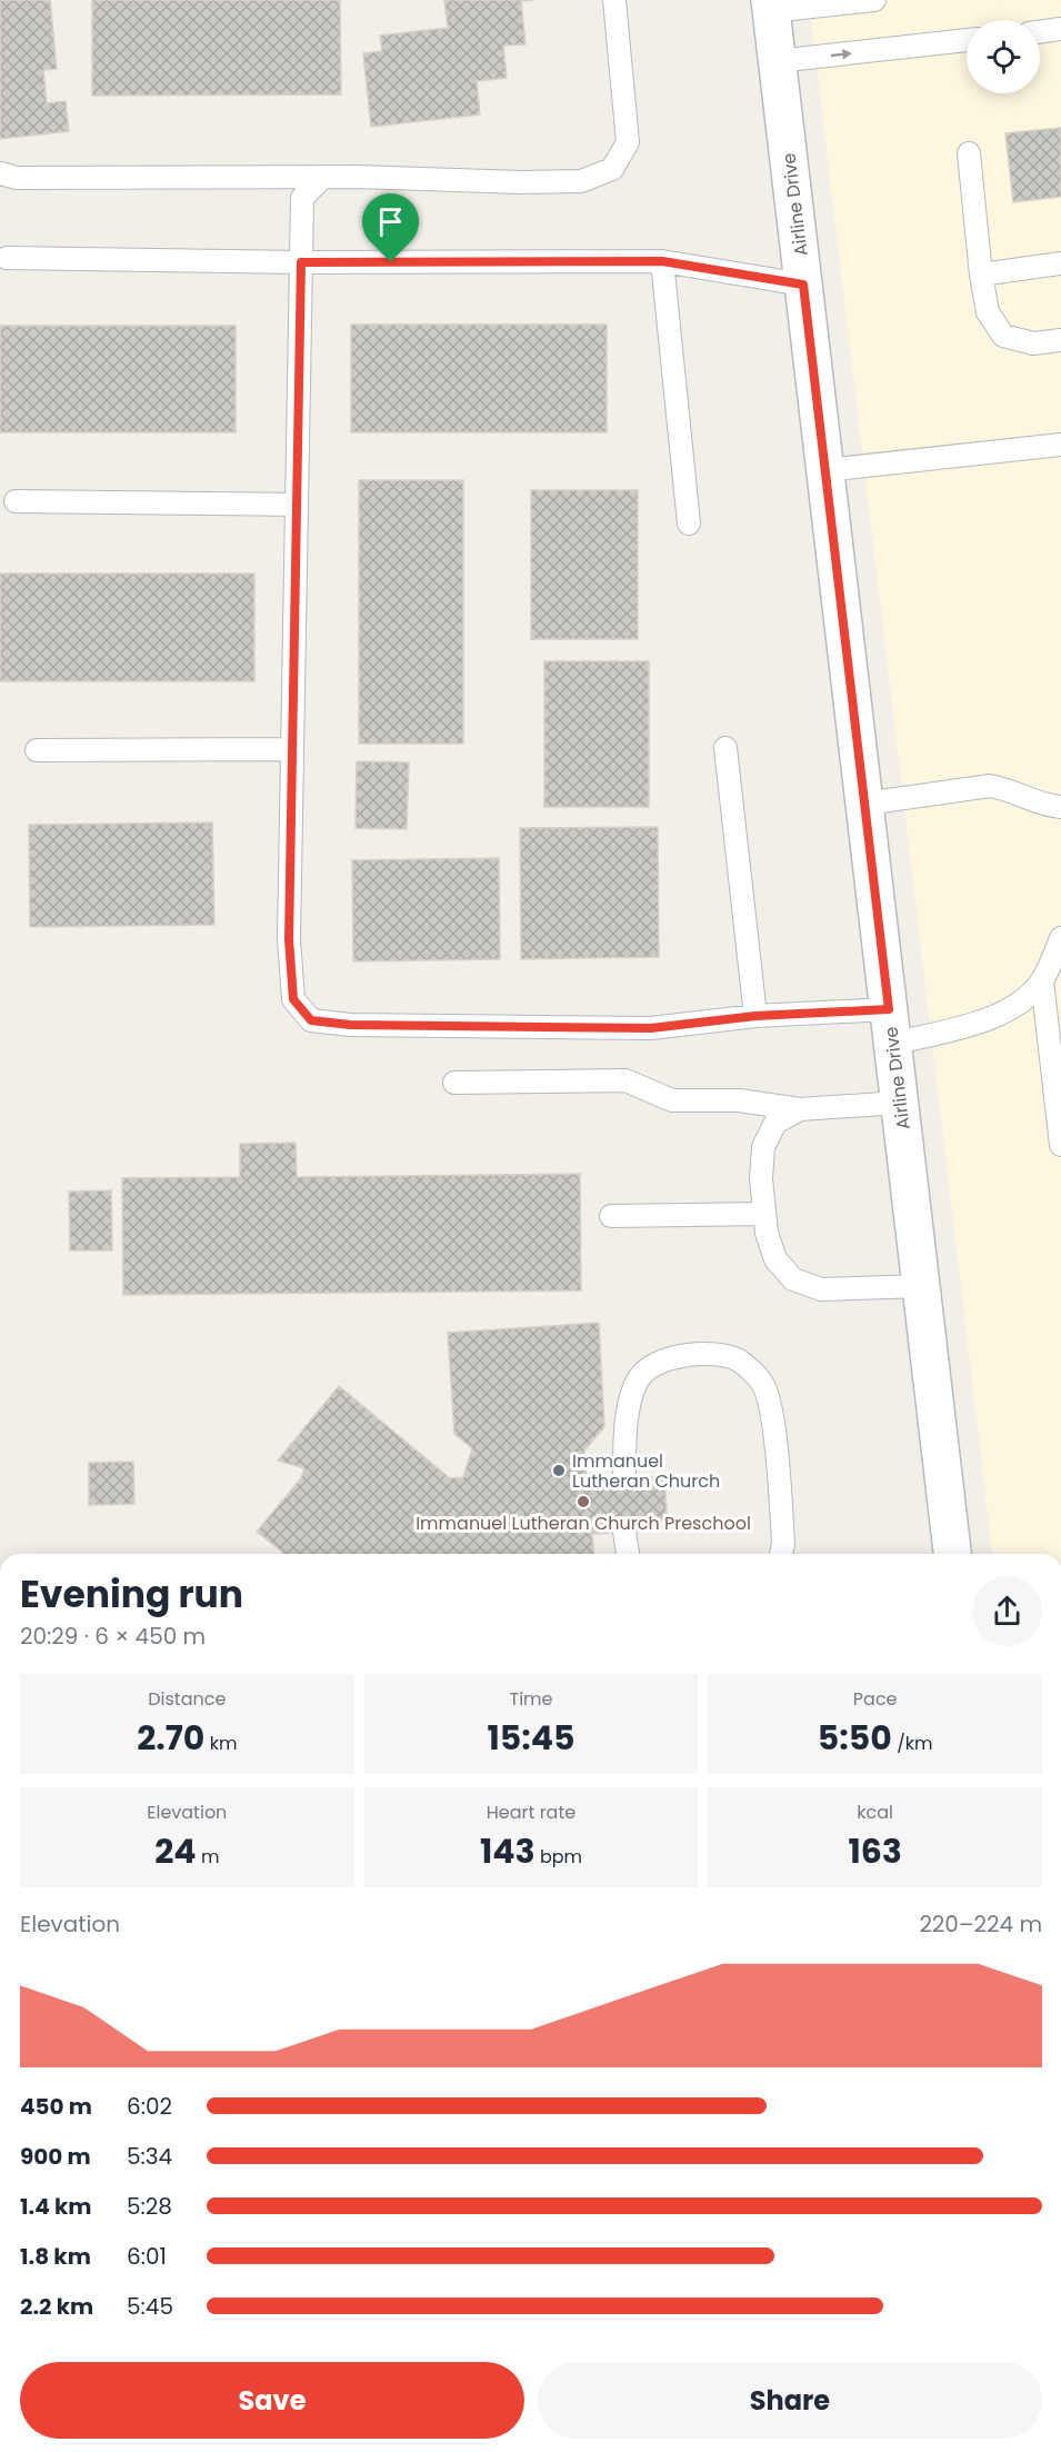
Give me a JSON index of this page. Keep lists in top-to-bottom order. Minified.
{"streets":{"main road":["Airline Drive"]},"places":["Immanuel Lutheran Church","Immanuel Lutheran Church Preschool"],"page":{"heading":["Evening run","20:29 · 6 × 450 m"],"stats":[["Distance","2.70 km"],["Time","15:45"],["Pace","5:50 /km"],["Elevation","24 m"],["Heart rate","143 bpm"],["kcal","163"]],"chart":["Elevation","220–224 m"],"list":[{"name":"450 m","note":"6:02"},{"name":"900 m","note":"5:34"},{"name":"1.4 km","note":"5:28"},{"name":"1.8 km","note":"6:01"},{"name":"2.2 km","note":"5:45"}],"buttons":["Save","Share"]}}
